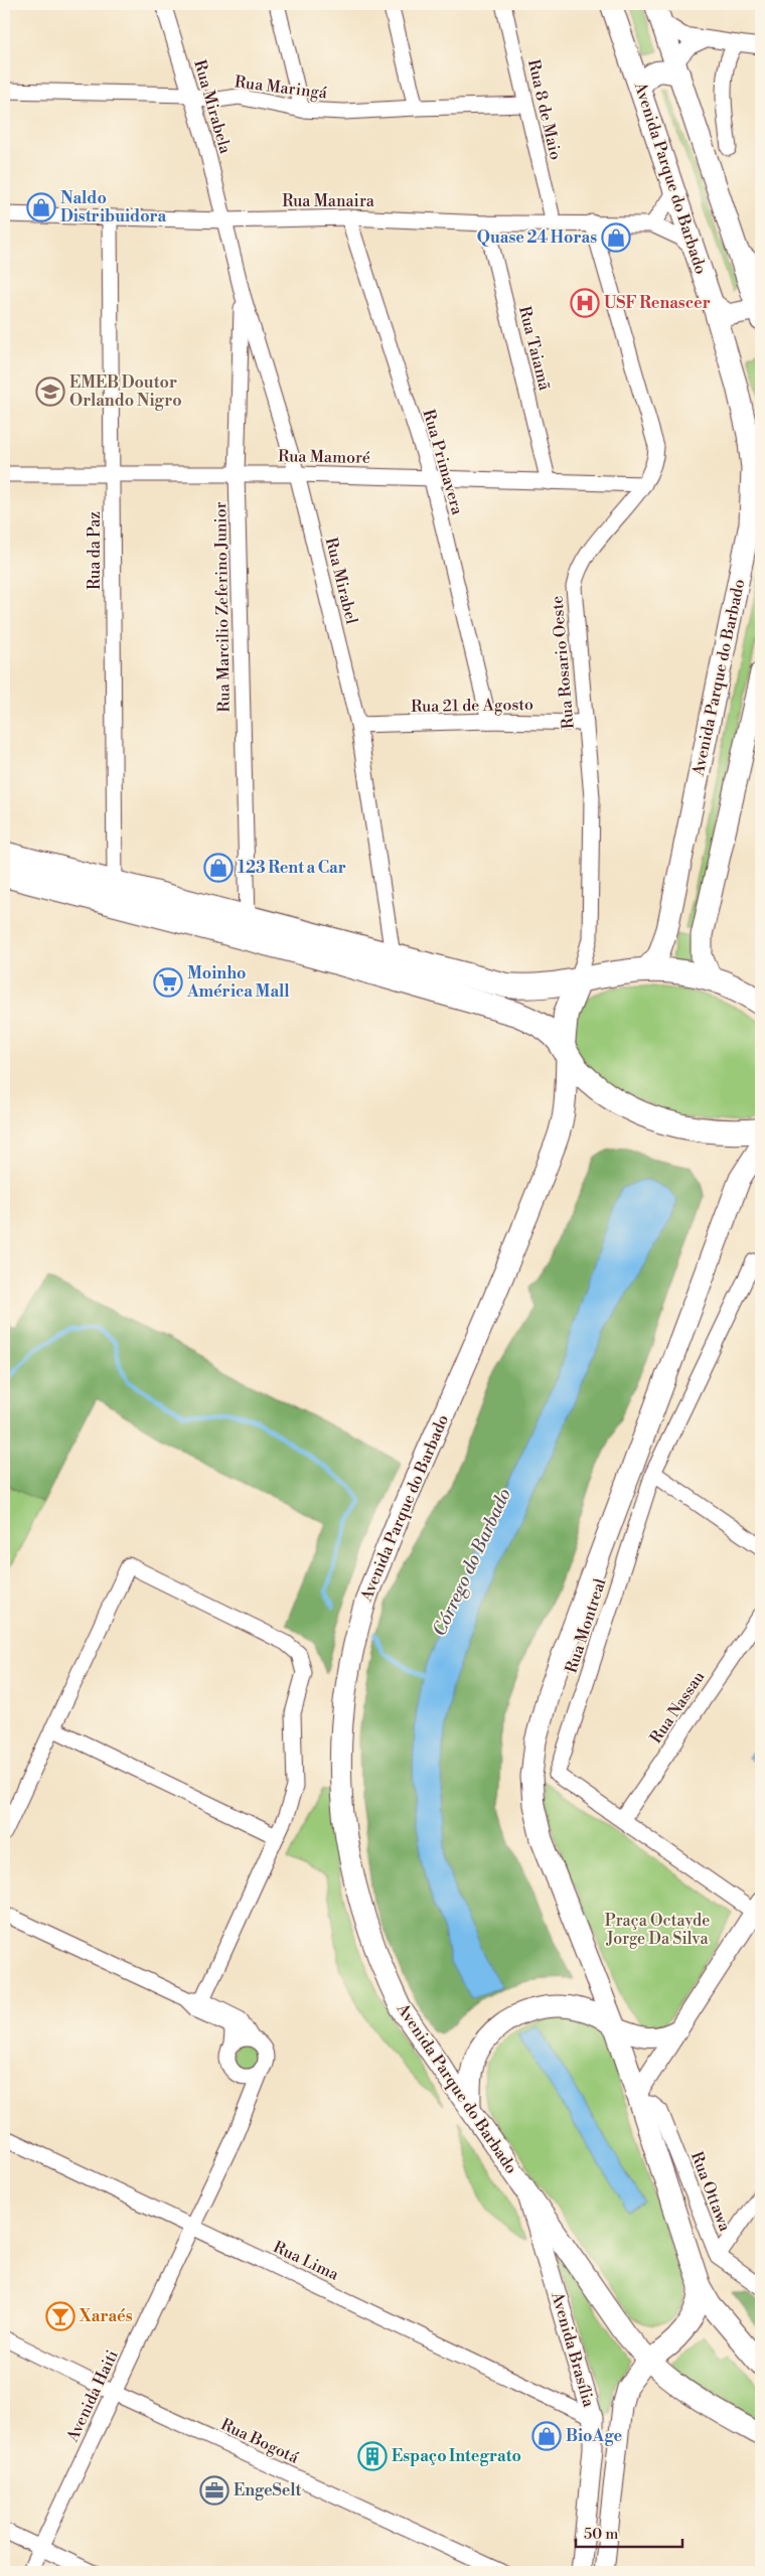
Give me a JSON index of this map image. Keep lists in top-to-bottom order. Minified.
{"streets":{"main road":["Avenida Parque do Barbado"],"street":["Rua Maringá","Rua Mirabela","Rua 8 de Maio","Rua Manaira","Rua Taiamã","Rua Mamoré","Rua Primavera","Rua da Paz","Rua Mirabel","Rua Marcilio Zeferino Junior","Rua Rosario Oeste","Rua 21 de Agosto","Rua Montreal","Rua Nassau","Rua Ottawa","Rua Lima","Avenida Brasília","Avenida Haiti","Rua Bogotá"]},"crossings":[["Rua Maringá","Rua Mirabela"],["Rua Maringá","Rua 8 de Maio"],["Rua Mirabela","Rua Manaira"],["Rua Mirabela","Rua Mirabel"],["Rua 8 de Maio","Rua Manaira"],["Avenida Parque do Barbado","Rua Manaira"],["Avenida Parque do Barbado","Avenida Brasília"],["Rua Manaira","Rua Taiamã"],["Rua Manaira","Rua Primavera"],["Rua Manaira","Rua da Paz"],["Rua Manaira","Rua Mirabel"],["Rua Manaira","Rua Rosario Oeste"],["Rua Taiamã","Rua Mamoré"],["Rua Mamoré","Rua Primavera"],["Rua Mamoré","Rua da Paz"],["Rua Mamoré","Rua Mirabel"],["Rua Mamoré","Rua Marcilio Zeferino Junior"],["Rua Mamoré","Rua Rosario Oeste"],["Rua Primavera","Rua 21 de Agosto"],["Rua Mirabel","Rua Marcilio Zeferino Junior"],["Rua Mirabel","Rua 21 de Agosto"],["Rua Rosario Oeste","Rua 21 de Agosto"],["Rua Montreal","Rua Nassau"],["Rua Lima","Avenida Brasília"],["Rua Lima","Avenida Haiti"],["Avenida Haiti","Rua Bogotá"]],"water":["Córrego do Barbado"],"parks":["Praça Octayde Jorge Da Silva"],"places":{"shop":["Naldo Distribuidora","Quase 24 Horas","123 Rent a Car","BioAge"],"hospital":["USF Renascer"],"school or university":["EMEB Doutor Orlando Nigro"],"supermarket":["Moinho América Mall"],"bar":["Xaraés"],"building":["Espaço Integrato"],"office":["EngeSelt"]},"scale_bar":"50 m"}
